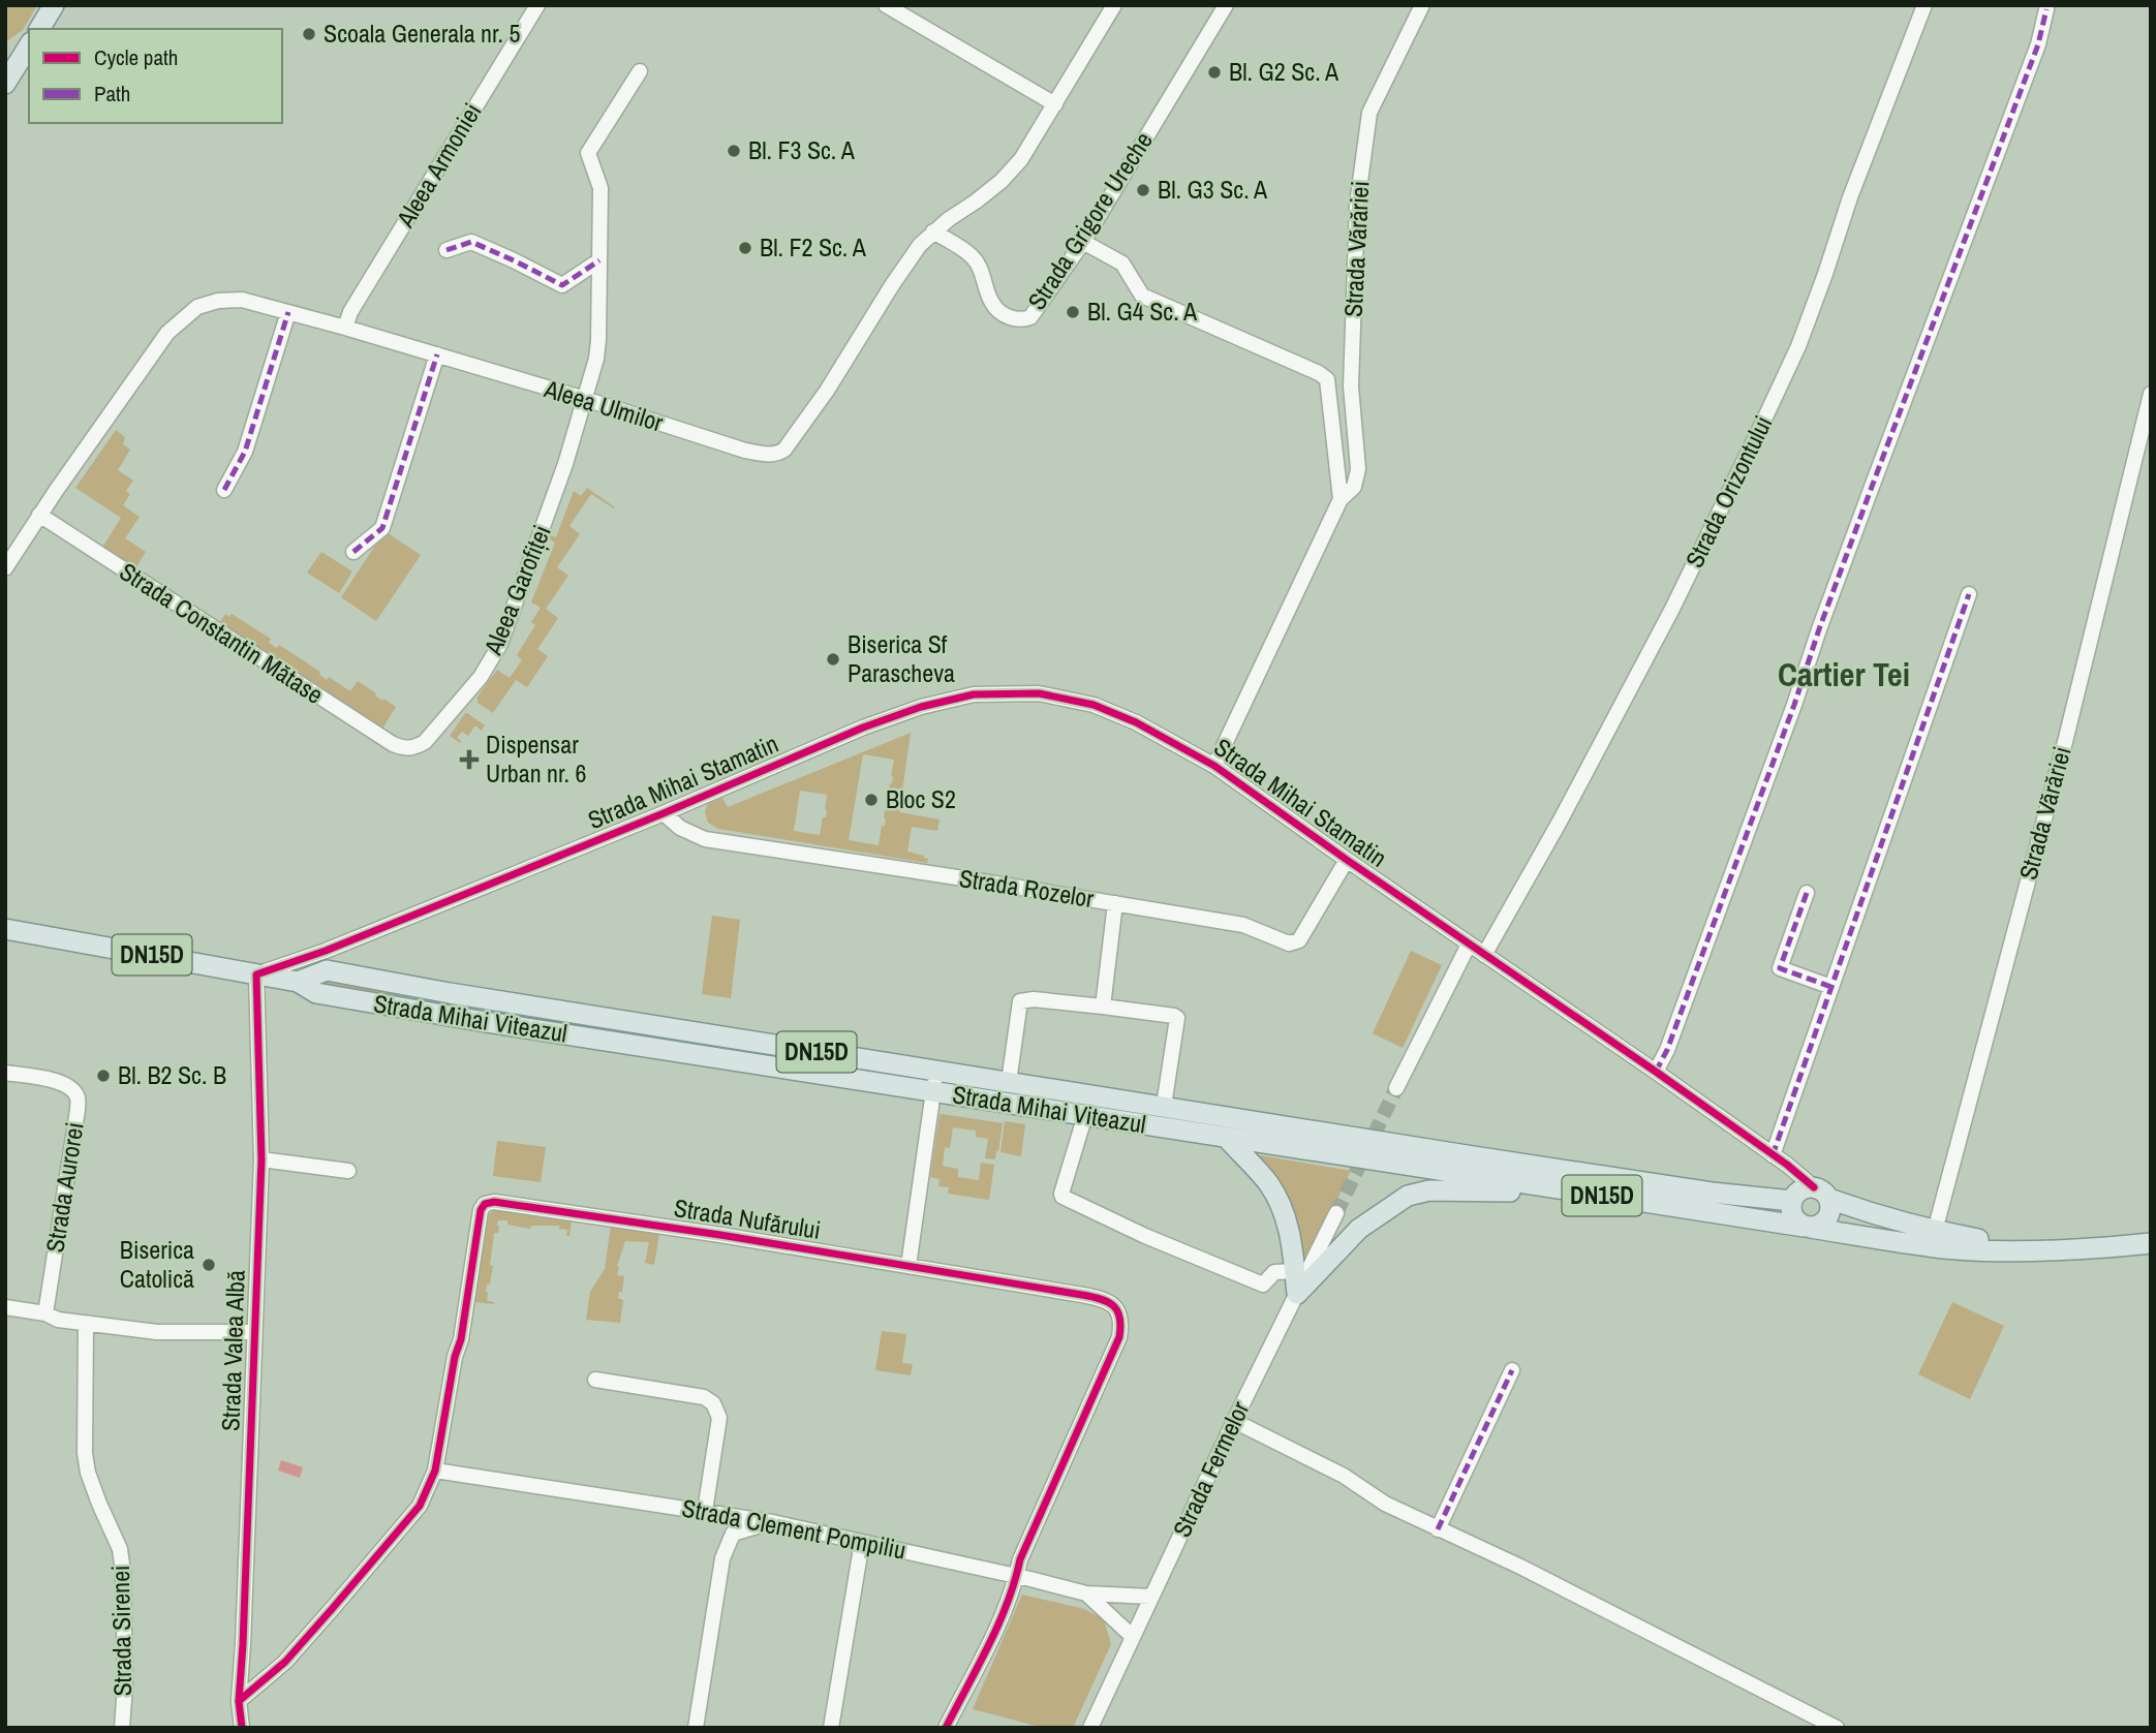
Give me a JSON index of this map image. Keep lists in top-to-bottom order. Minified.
{"streets":{"main road":["DN15D","Strada Mihai Viteazul"],"street":["Aleea Armoniei","Strada Grigore Ureche","Strada Vărăriei","Aleea Ulmilor","Strada Orizontului","Aleea Garofiței","Strada Constantin Mătase","Strada Mihai Stamatin","Strada Rozelor","Strada Aurorei","Strada Nufărului","Strada Valea Albă","Strada Fermelor","Strada Clement Pompiliu","Strada Sirenei"]},"crossings":[["Aleea Armoniei","Aleea Ulmilor"],["Strada Grigore Ureche","Aleea Ulmilor"],["Strada Vărăriei","Strada Mihai Stamatin"],["Strada Vărăriei","Strada Mihai Viteazul"],["Aleea Ulmilor","Aleea Garofiței"],["Aleea Ulmilor","Strada Constantin Mătase"],["Strada Orizontului","Strada Mihai Stamatin"],["Aleea Garofiței","Strada Constantin Mătase"],["Strada Mihai Stamatin","Strada Rozelor"],["Strada Mihai Stamatin","Strada Mihai Viteazul"],["Strada Mihai Stamatin","Strada Valea Albă"],["Strada Mihai Viteazul","Strada Valea Albă"],["Strada Nufărului","Strada Valea Albă"],["Strada Nufărului","Strada Clement Pompiliu"],["Strada Fermelor","Strada Clement Pompiliu"]],"districts":["Cartier Tei"],"places":{"other":["Scoala Generala nr. 5","Bl. G2 Sc. A","Bl. F3 Sc. A","Bl. G3 Sc. A","Bl. F2 Sc. A","Bl. G4 Sc. A","Biserica Sf Parascheva","Bloc S2","Bl. B2 Sc. B","Biserica Catolică"],"health":["Dispensar Urban nr. 6"]},"legend":["Cycle path","Path"]}
